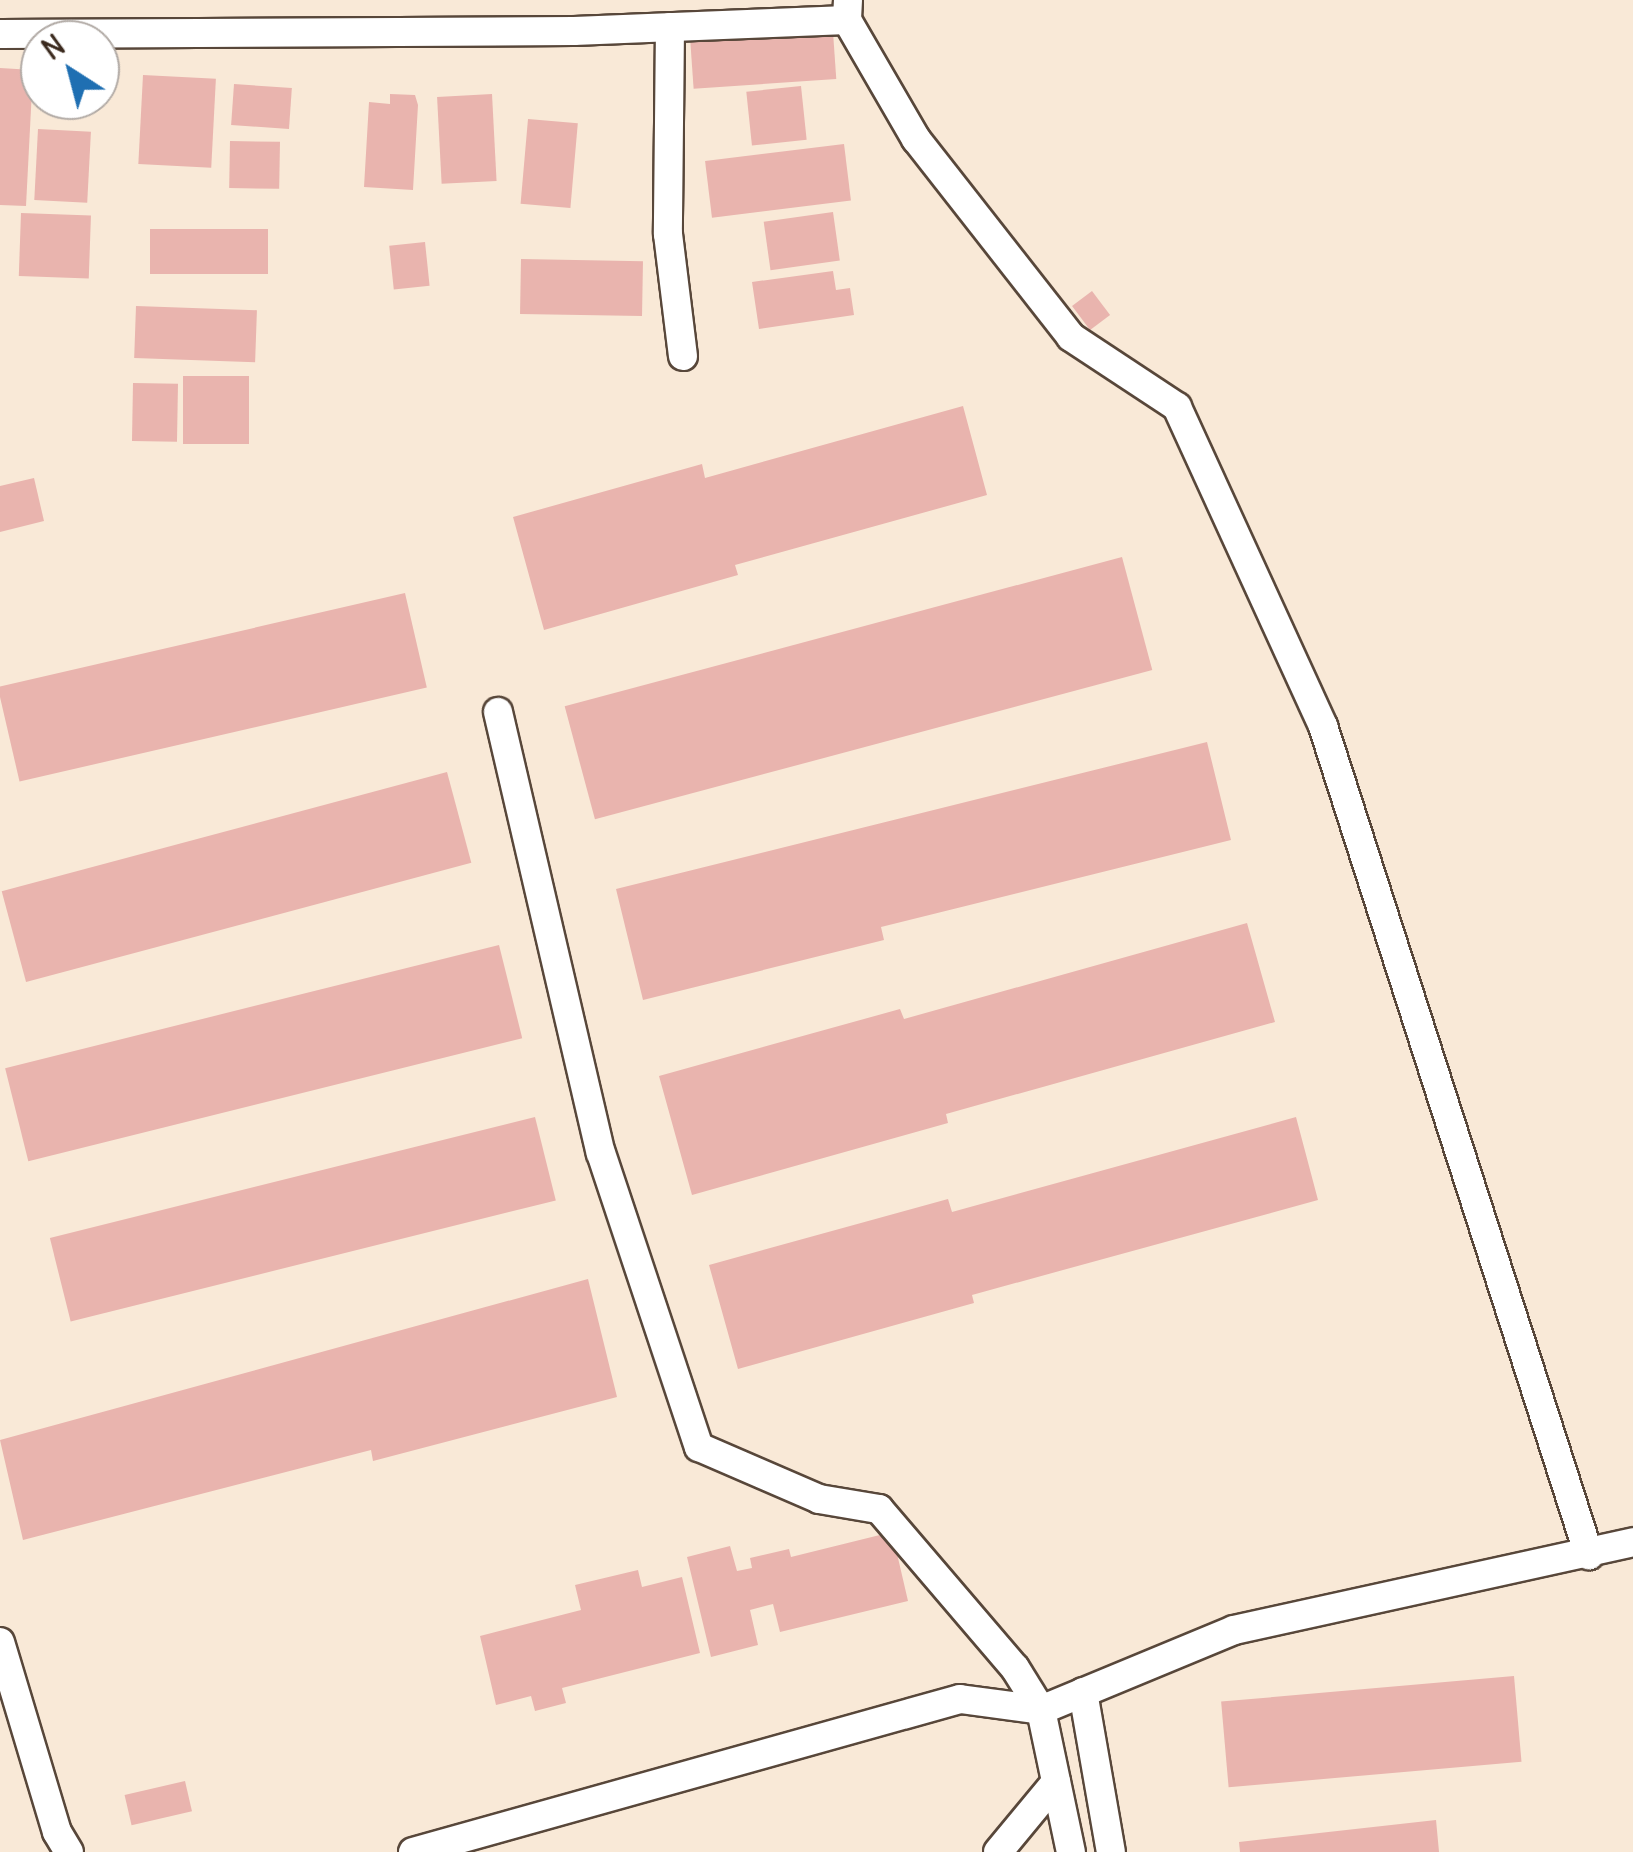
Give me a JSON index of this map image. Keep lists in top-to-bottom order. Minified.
{"north":"top left"}
